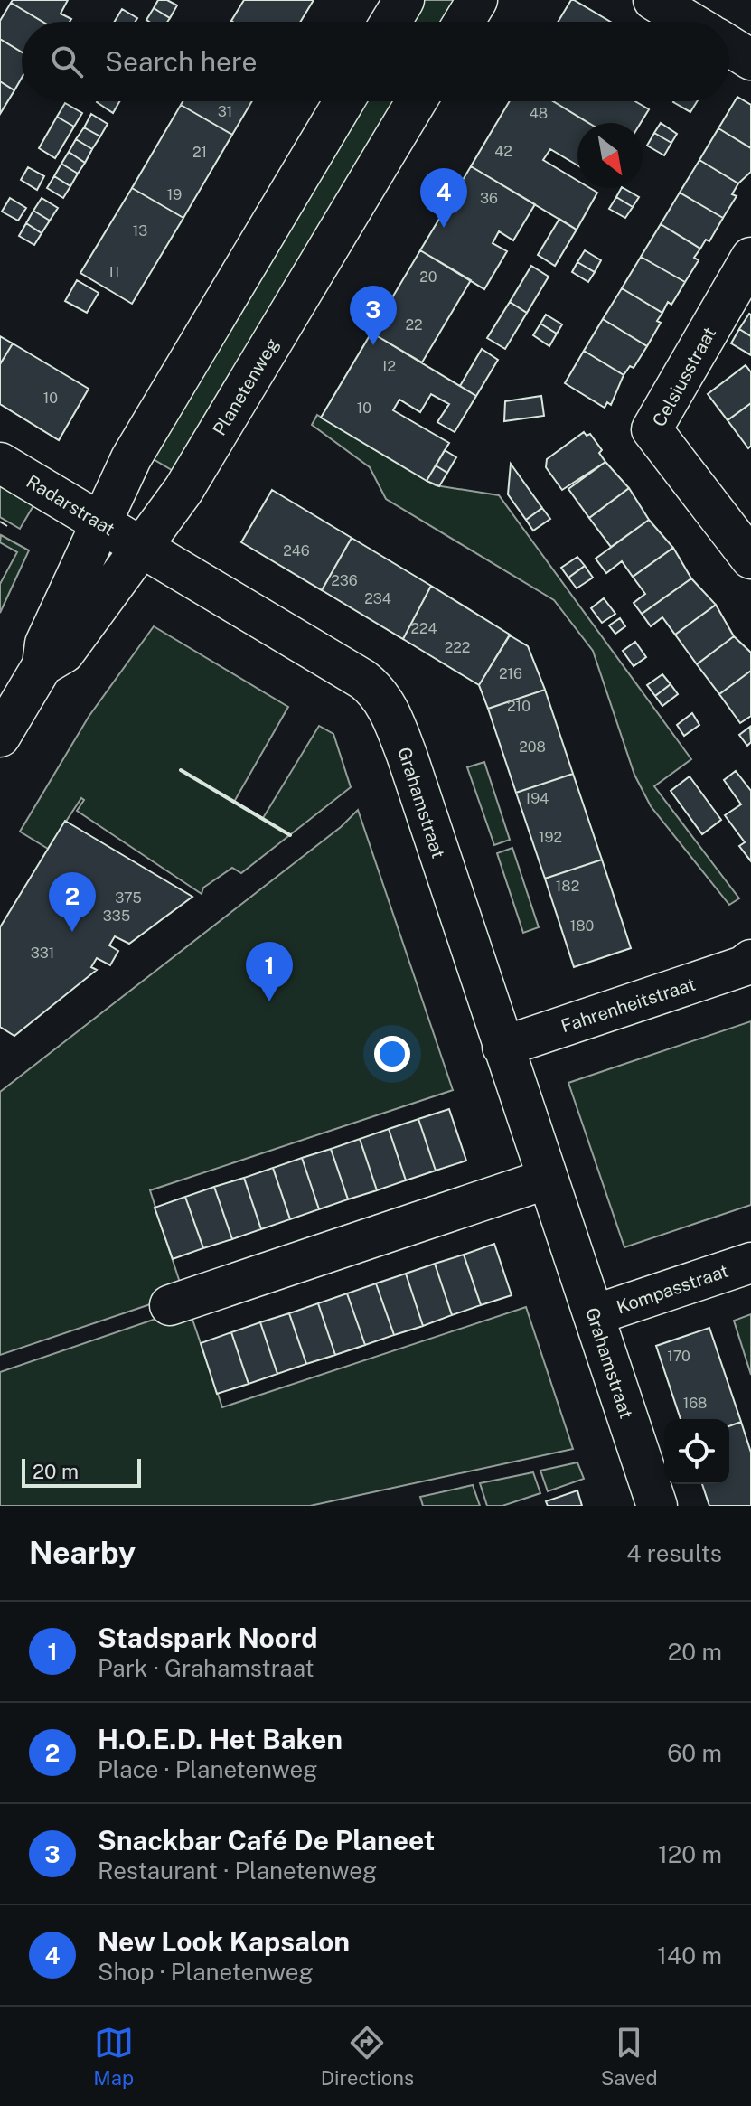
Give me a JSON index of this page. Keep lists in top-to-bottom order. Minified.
{"streets":{"street":["Celsiusstraat","Planetenweg","Radarstraat","Grahamstraat","Fahrenheitstraat","Kompasstraat"]},"crossings":[["Planetenweg","Radarstraat"],["Planetenweg","Grahamstraat"],["Radarstraat","Grahamstraat"],["Grahamstraat","Fahrenheitstraat"],["Grahamstraat","Kompasstraat"]],"house_numbers":["31","48","42","21","19","36","13","11","20","22","12","10","10","246","236","234","224","222","216","210","208","194","192","182","375","335","180","331","170","168"],"scale_bar":"20 m","north":"bottom right","page":{"search":"Search here","pins":["4","3","2","1"],"scale":"20 m","heading":["Nearby","4 results"],"list":[{"mark":"1","name":"Stadspark Noord","note":"Park · Grahamstraat","value":"20 m"},{"mark":"2","name":"H.O.E.D. Het Baken","note":"Place · Planetenweg","value":"60 m"},{"mark":"3","name":"Snackbar Café De Planeet","note":"Restaurant · Planetenweg","value":"120 m"},{"mark":"4","name":"New Look Kapsalon","note":"Shop · Planetenweg","value":"140 m"}],"nav":["Map","Directions","Saved"]}}
